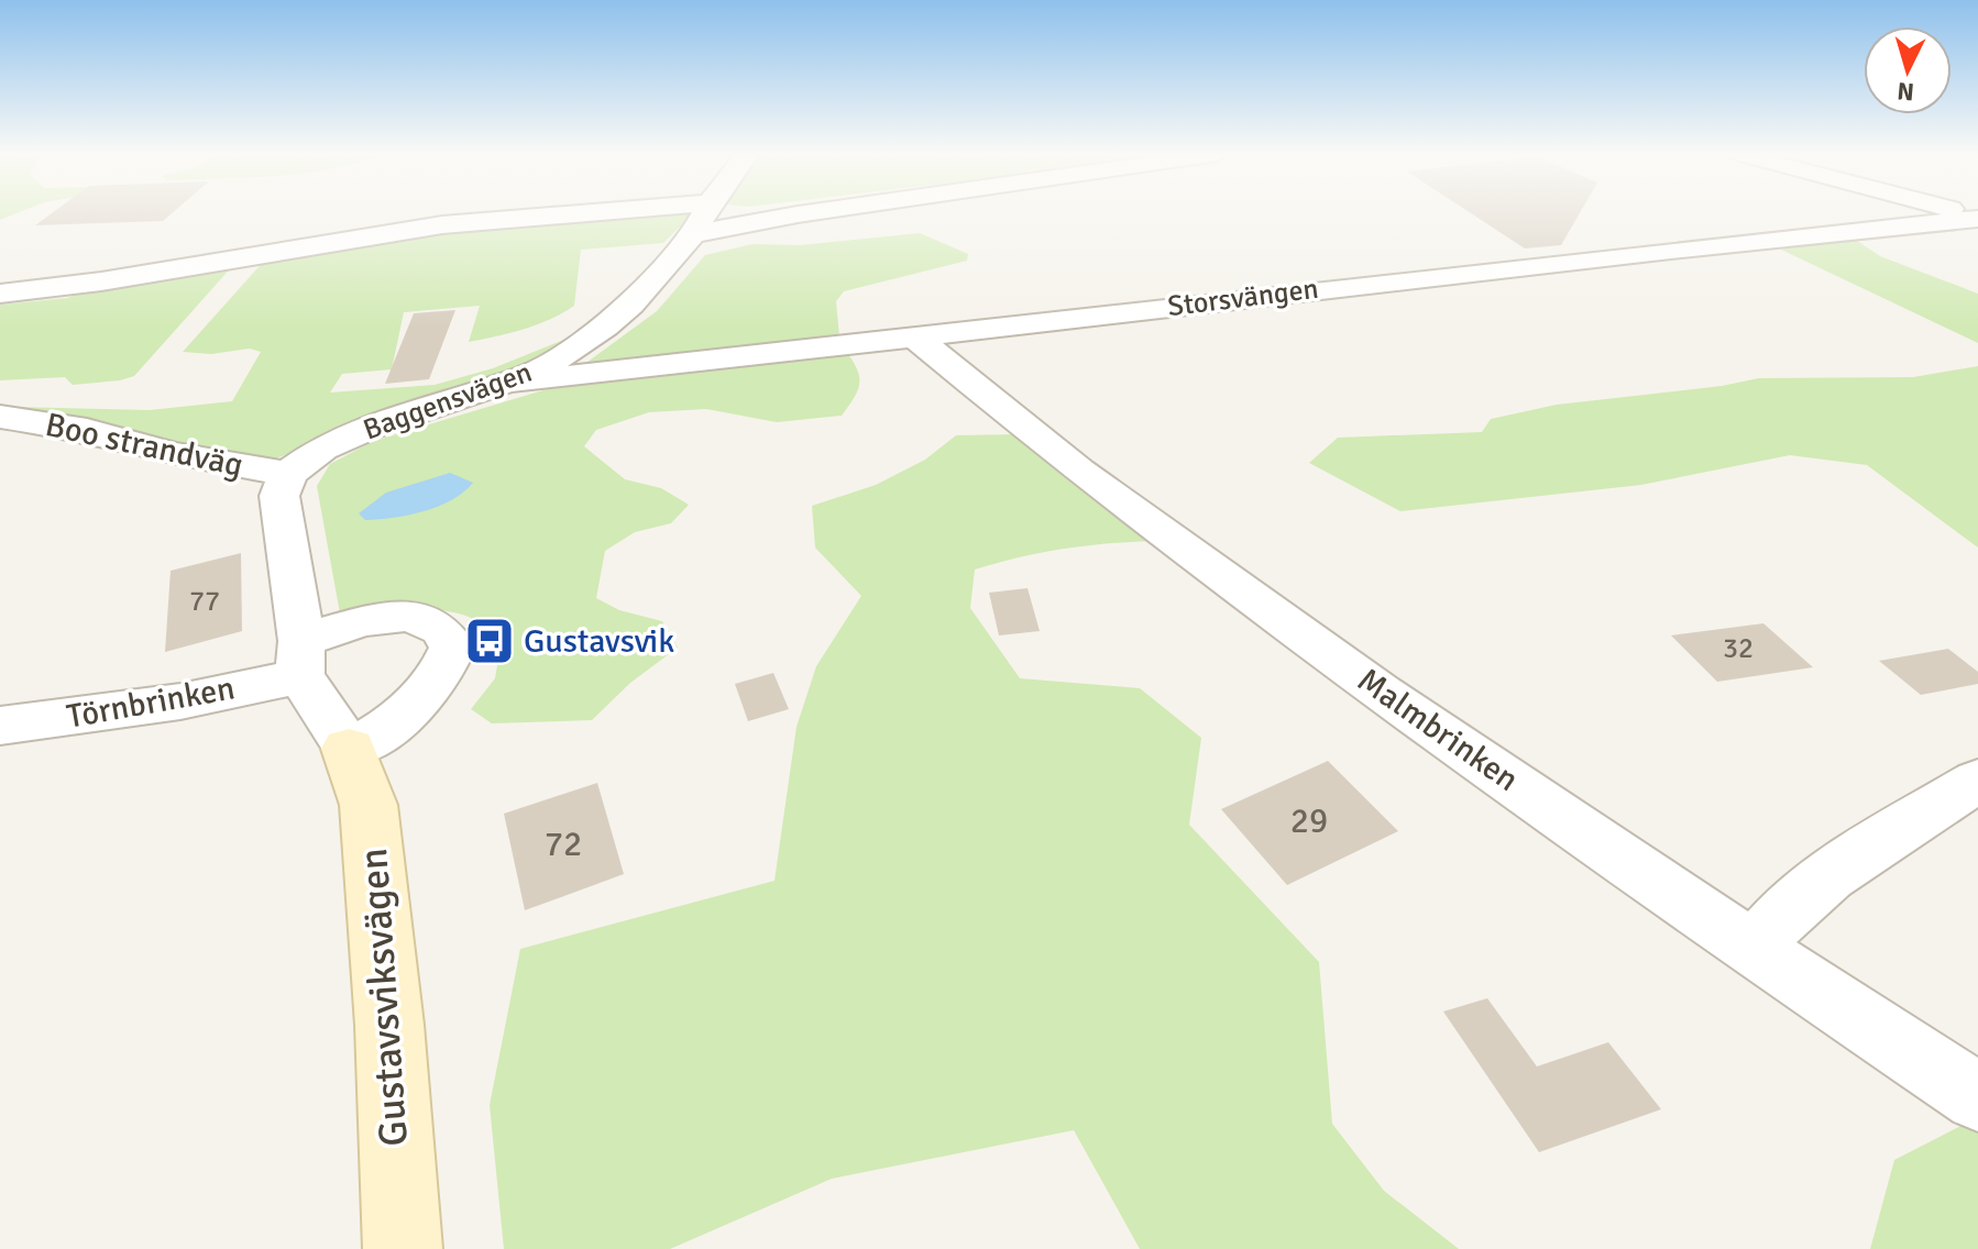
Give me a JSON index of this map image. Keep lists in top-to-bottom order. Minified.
{"streets":{"street":["Storsvängen","Baggensvägen","Boo strandväg","Törnbrinken","Malmbrinken","Gustavsviksvägen"]},"crossings":[["Storsvängen","Baggensvägen"],["Storsvängen","Malmbrinken"],["Baggensvägen","Boo strandväg"],["Törnbrinken","Gustavsviksvägen"]],"places":{"bus stop":["Gustavsvik"]},"house_numbers":["77","32","29","72"],"north":"bottom"}
